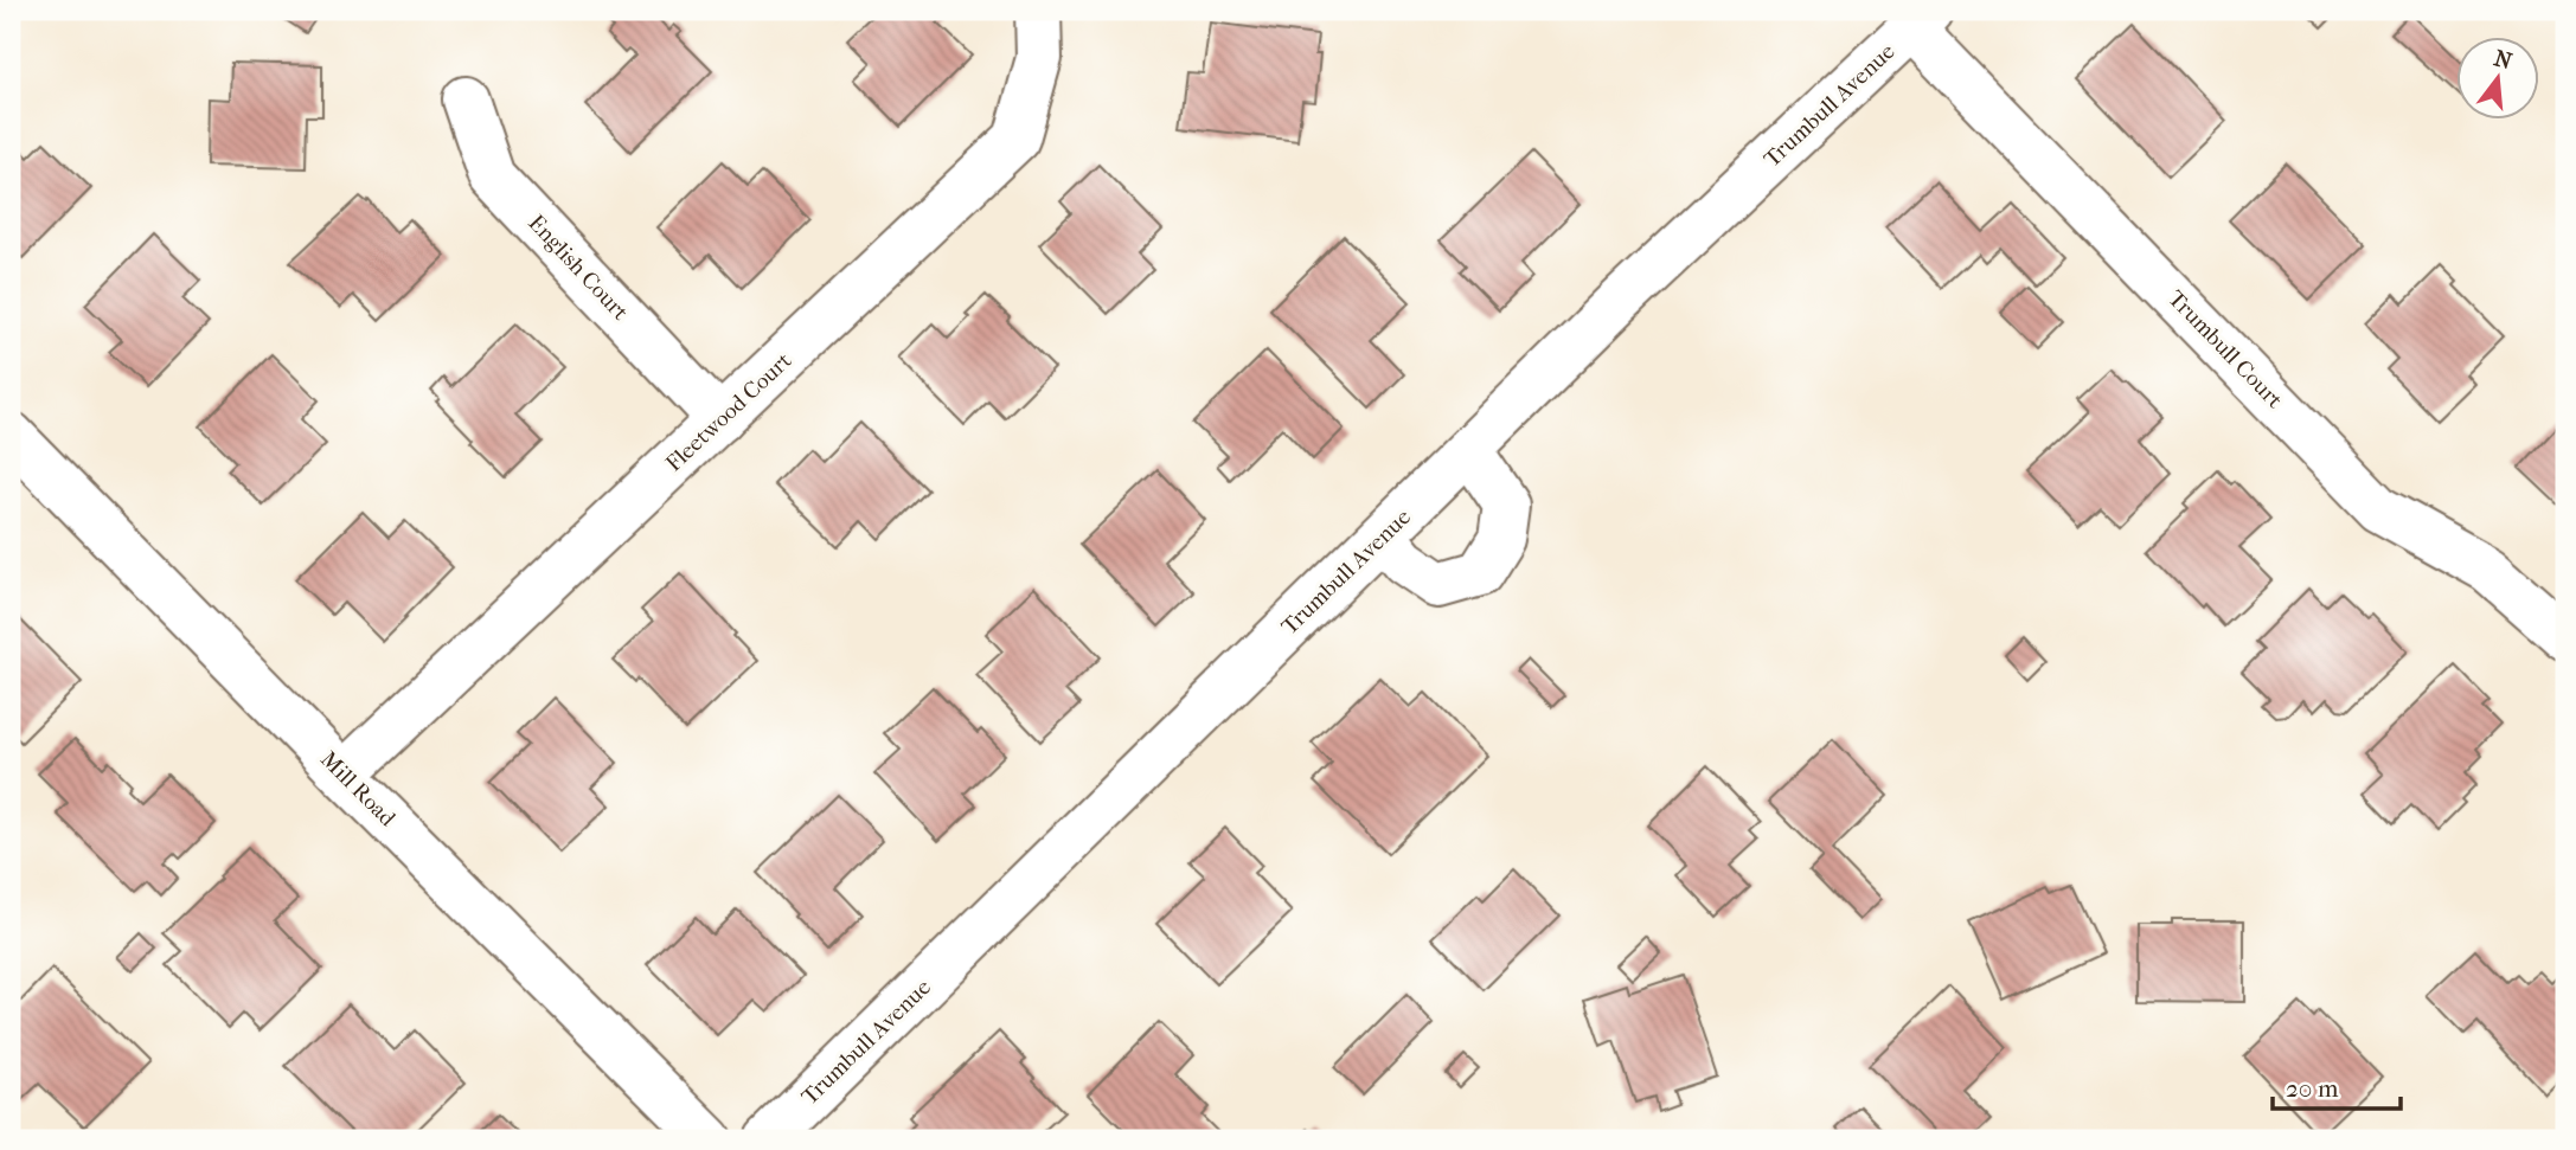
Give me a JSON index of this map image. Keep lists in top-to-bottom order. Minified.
{"streets":{"street":["Trumbull Avenue","English Court","Trumbull Court","Fleetwood Court","Mill Road"]},"crossings":[["Trumbull Avenue","Trumbull Court"],["English Court","Fleetwood Court"],["Fleetwood Court","Mill Road"]],"scale_bar":"20 m","north":"top"}
